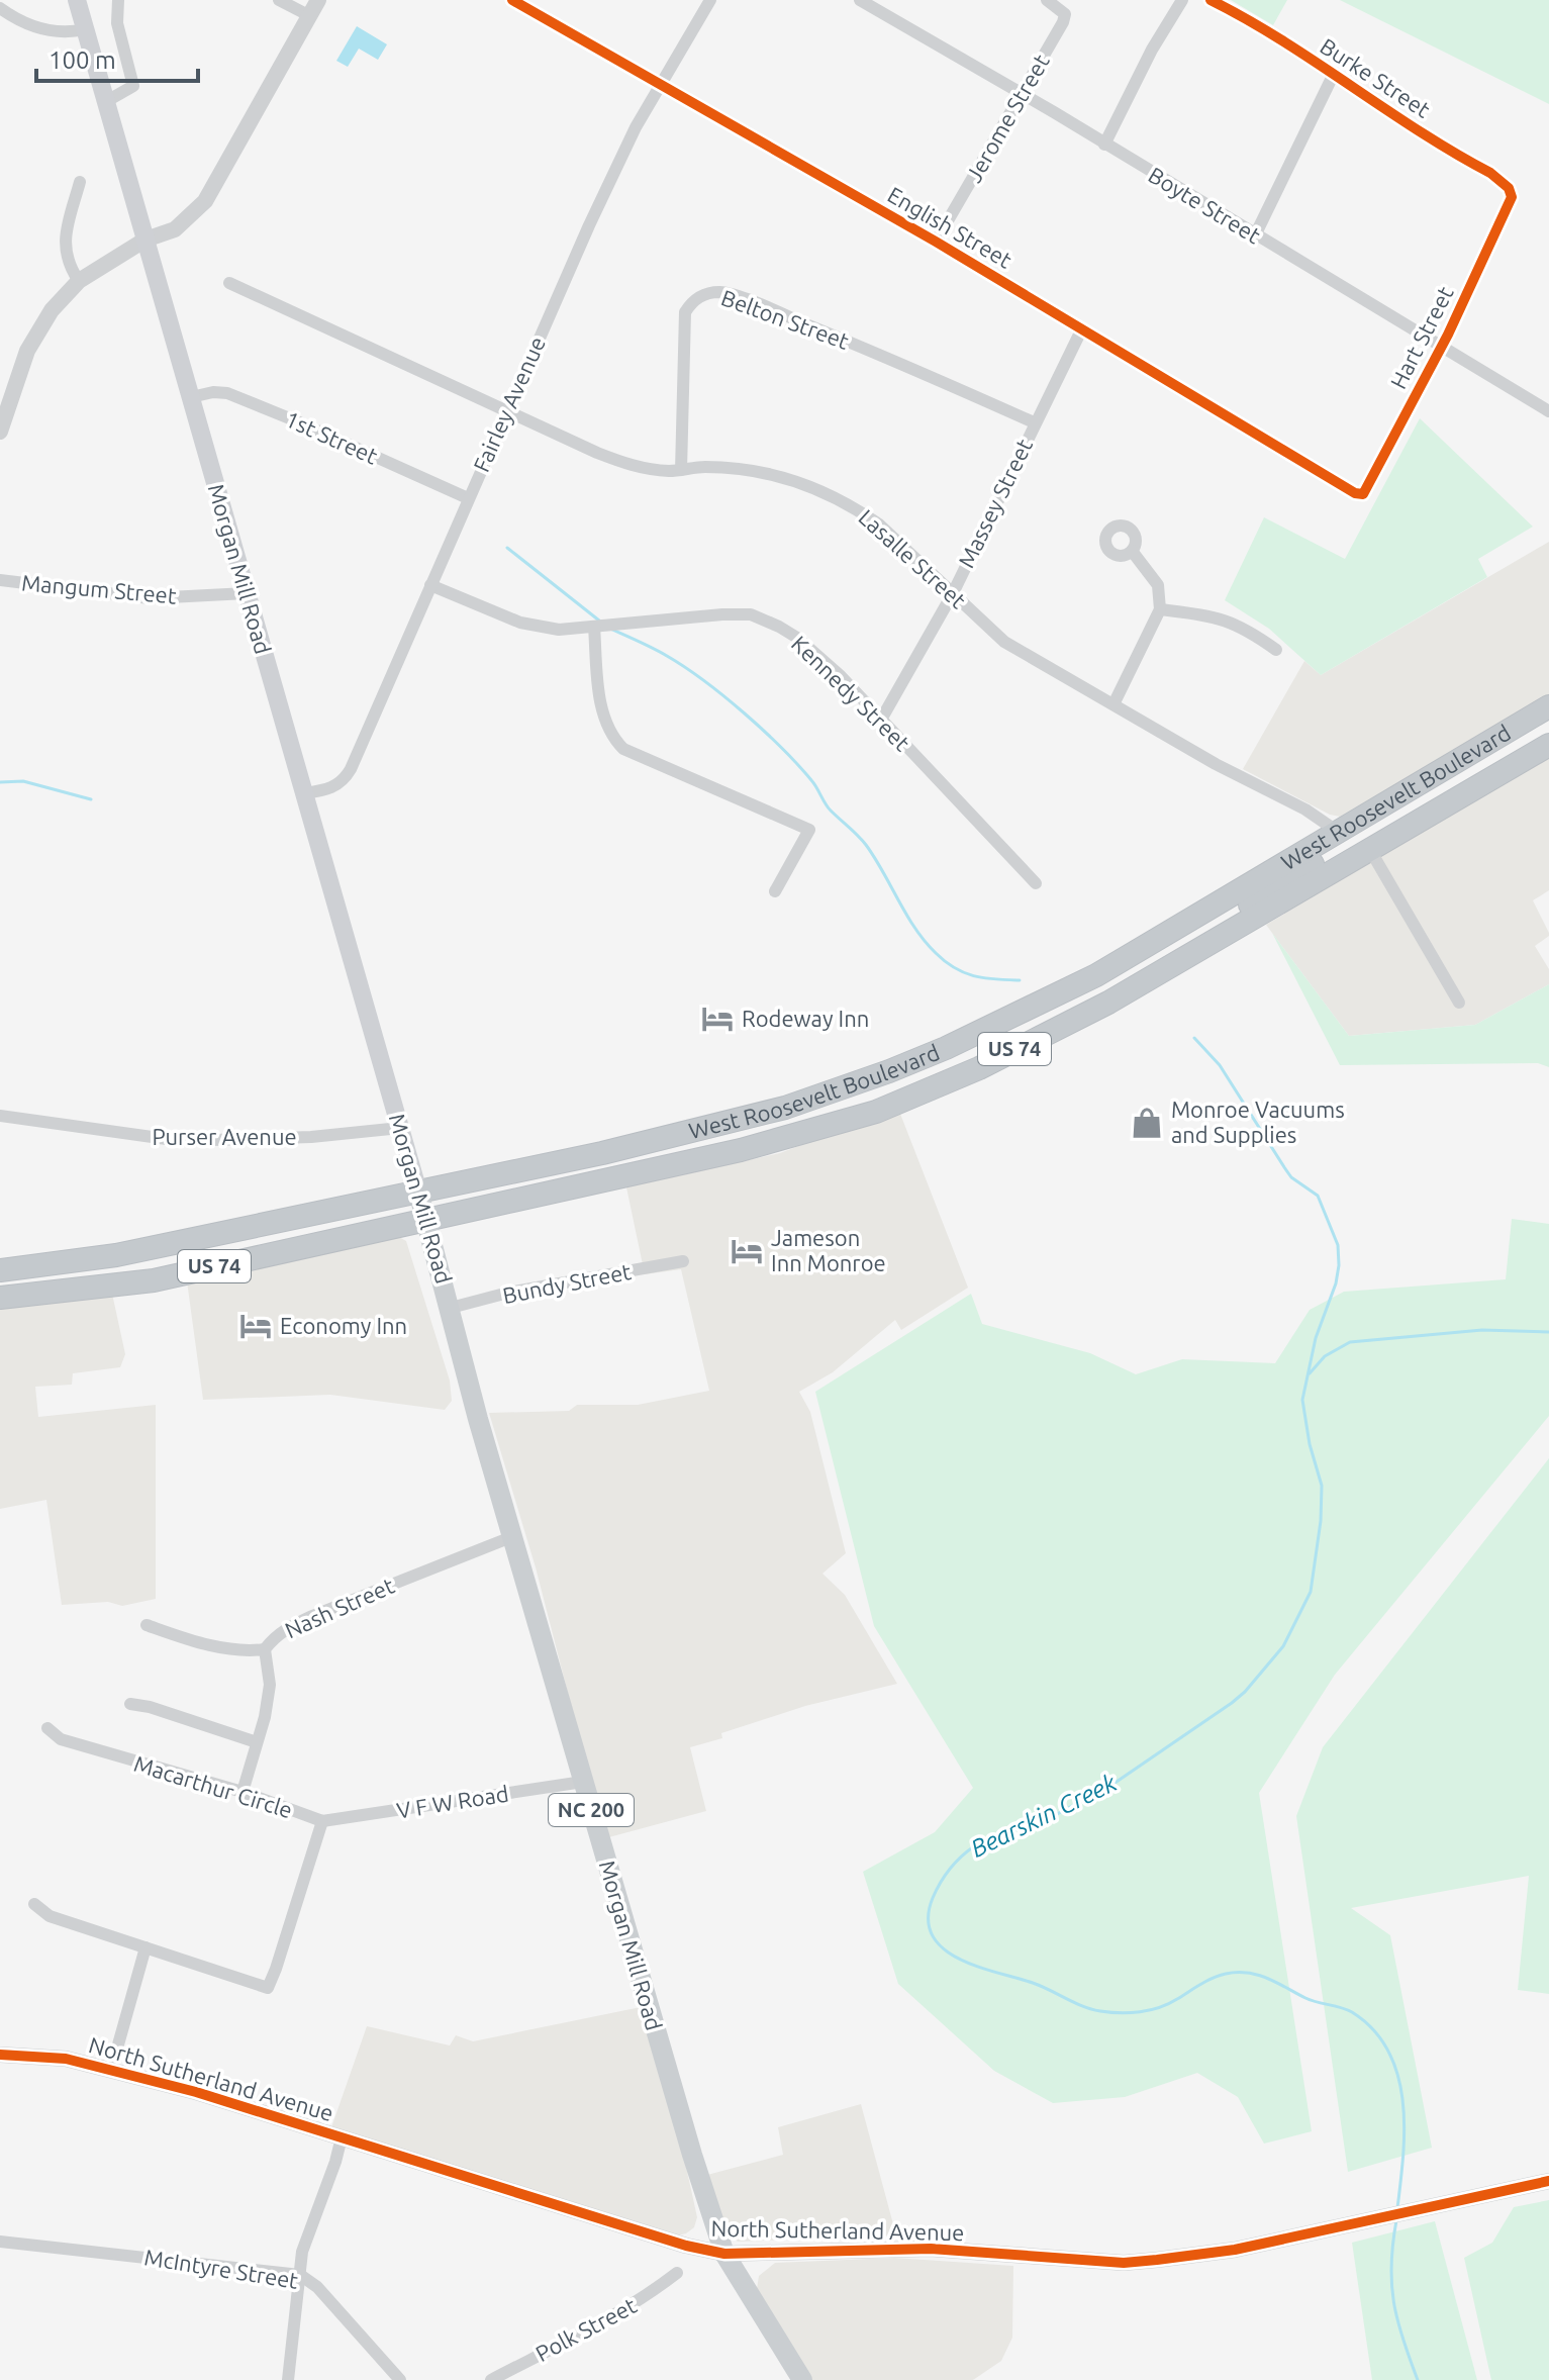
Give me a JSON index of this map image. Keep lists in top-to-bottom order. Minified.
{"streets":{"highway":["West Roosevelt Boulevard","US 74"],"main road":["Morgan Mill Road","NC 200"],"street":["Burke Street","Jerome Street","Boyte Street","English Street","Belton Street","Hart Street","Fairley Avenue","1st Street","Massey Street","Lasalle Street","Mangum Street","Kennedy Street","Purser Avenue","Bundy Street","Nash Street","Macarthur Circle","V F W Road","North Sutherland Avenue","McIntyre Street","Polk Street"]},"crossings":[["Burke Street","Hart Street"],["Jerome Street","Boyte Street"],["Jerome Street","English Street"],["Boyte Street","Hart Street"],["English Street","Hart Street"],["English Street","Fairley Avenue"],["English Street","Massey Street"],["Belton Street","Massey Street"],["Belton Street","Lasalle Street"],["Fairley Avenue","1st Street"],["Fairley Avenue","Lasalle Street"],["Fairley Avenue","Morgan Mill Road"],["Fairley Avenue","Kennedy Street"],["1st Street","Morgan Mill Road"],["Massey Street","Lasalle Street"],["Massey Street","Kennedy Street"],["Lasalle Street","West Roosevelt Boulevard"],["Morgan Mill Road","Mangum Street"],["Morgan Mill Road","West Roosevelt Boulevard"],["Morgan Mill Road","Purser Avenue"],["Morgan Mill Road","Bundy Street"],["Morgan Mill Road","Nash Street"],["Morgan Mill Road","V F W Road"],["Morgan Mill Road","North Sutherland Avenue"],["Nash Street","Macarthur Circle"],["Macarthur Circle","V F W Road"]],"water":["Bearskin Creek"],"places":{"hotel":["Rodeway Inn","Jameson Inn Monroe","Economy Inn"],"shop":["Monroe Vacuums and Supplies"]},"scale_bar":"100 m"}
